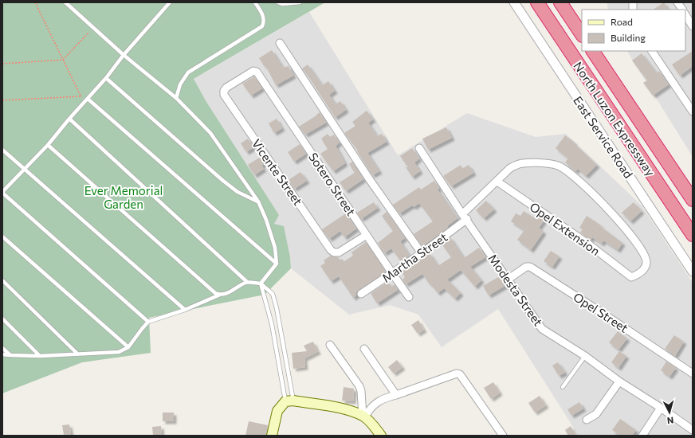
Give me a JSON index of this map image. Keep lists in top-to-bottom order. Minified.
{"streets":{"highway":["North Luzon Expressway"],"street":["East Service Road","Vicente Street","Sotero Street","Opel Extension","Martha Street","Modesta Street","Opel Street"]},"crossings":[["Vicente Street","Sotero Street"],["Sotero Street","Martha Street"],["Opel Extension","Martha Street"],["Martha Street","Modesta Street"],["Modesta Street","Opel Street"]],"parks":["Ever Memorial Garden"],"legend":["Road","Building"],"north":"bottom"}
